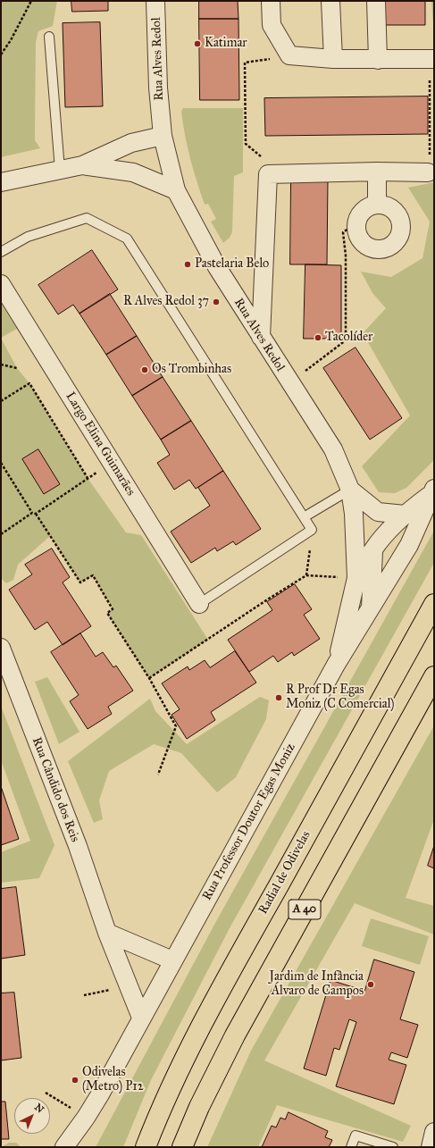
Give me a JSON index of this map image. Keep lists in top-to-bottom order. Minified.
{"streets":{"highway":["Radial de Odivelas","A 40"],"street":["Rua Alves Redol","Largo Elina Guimarães","Rua Cândido dos Reis","Rua Professor Doutor Egas Moniz"]},"crossings":[["Rua Alves Redol","Rua Professor Doutor Egas Moniz"],["Rua Cândido dos Reis","Rua Professor Doutor Egas Moniz"]],"places":["Katimar","Pastelaria Belo","R Alves Redol 37","Tacolíder","Os Trombinhas","R Prof Dr Egas Moniz (C Comercial)","Jardim de Infância Álvaro de Campos","Odivelas (Metro) P12"],"north":"top right"}
